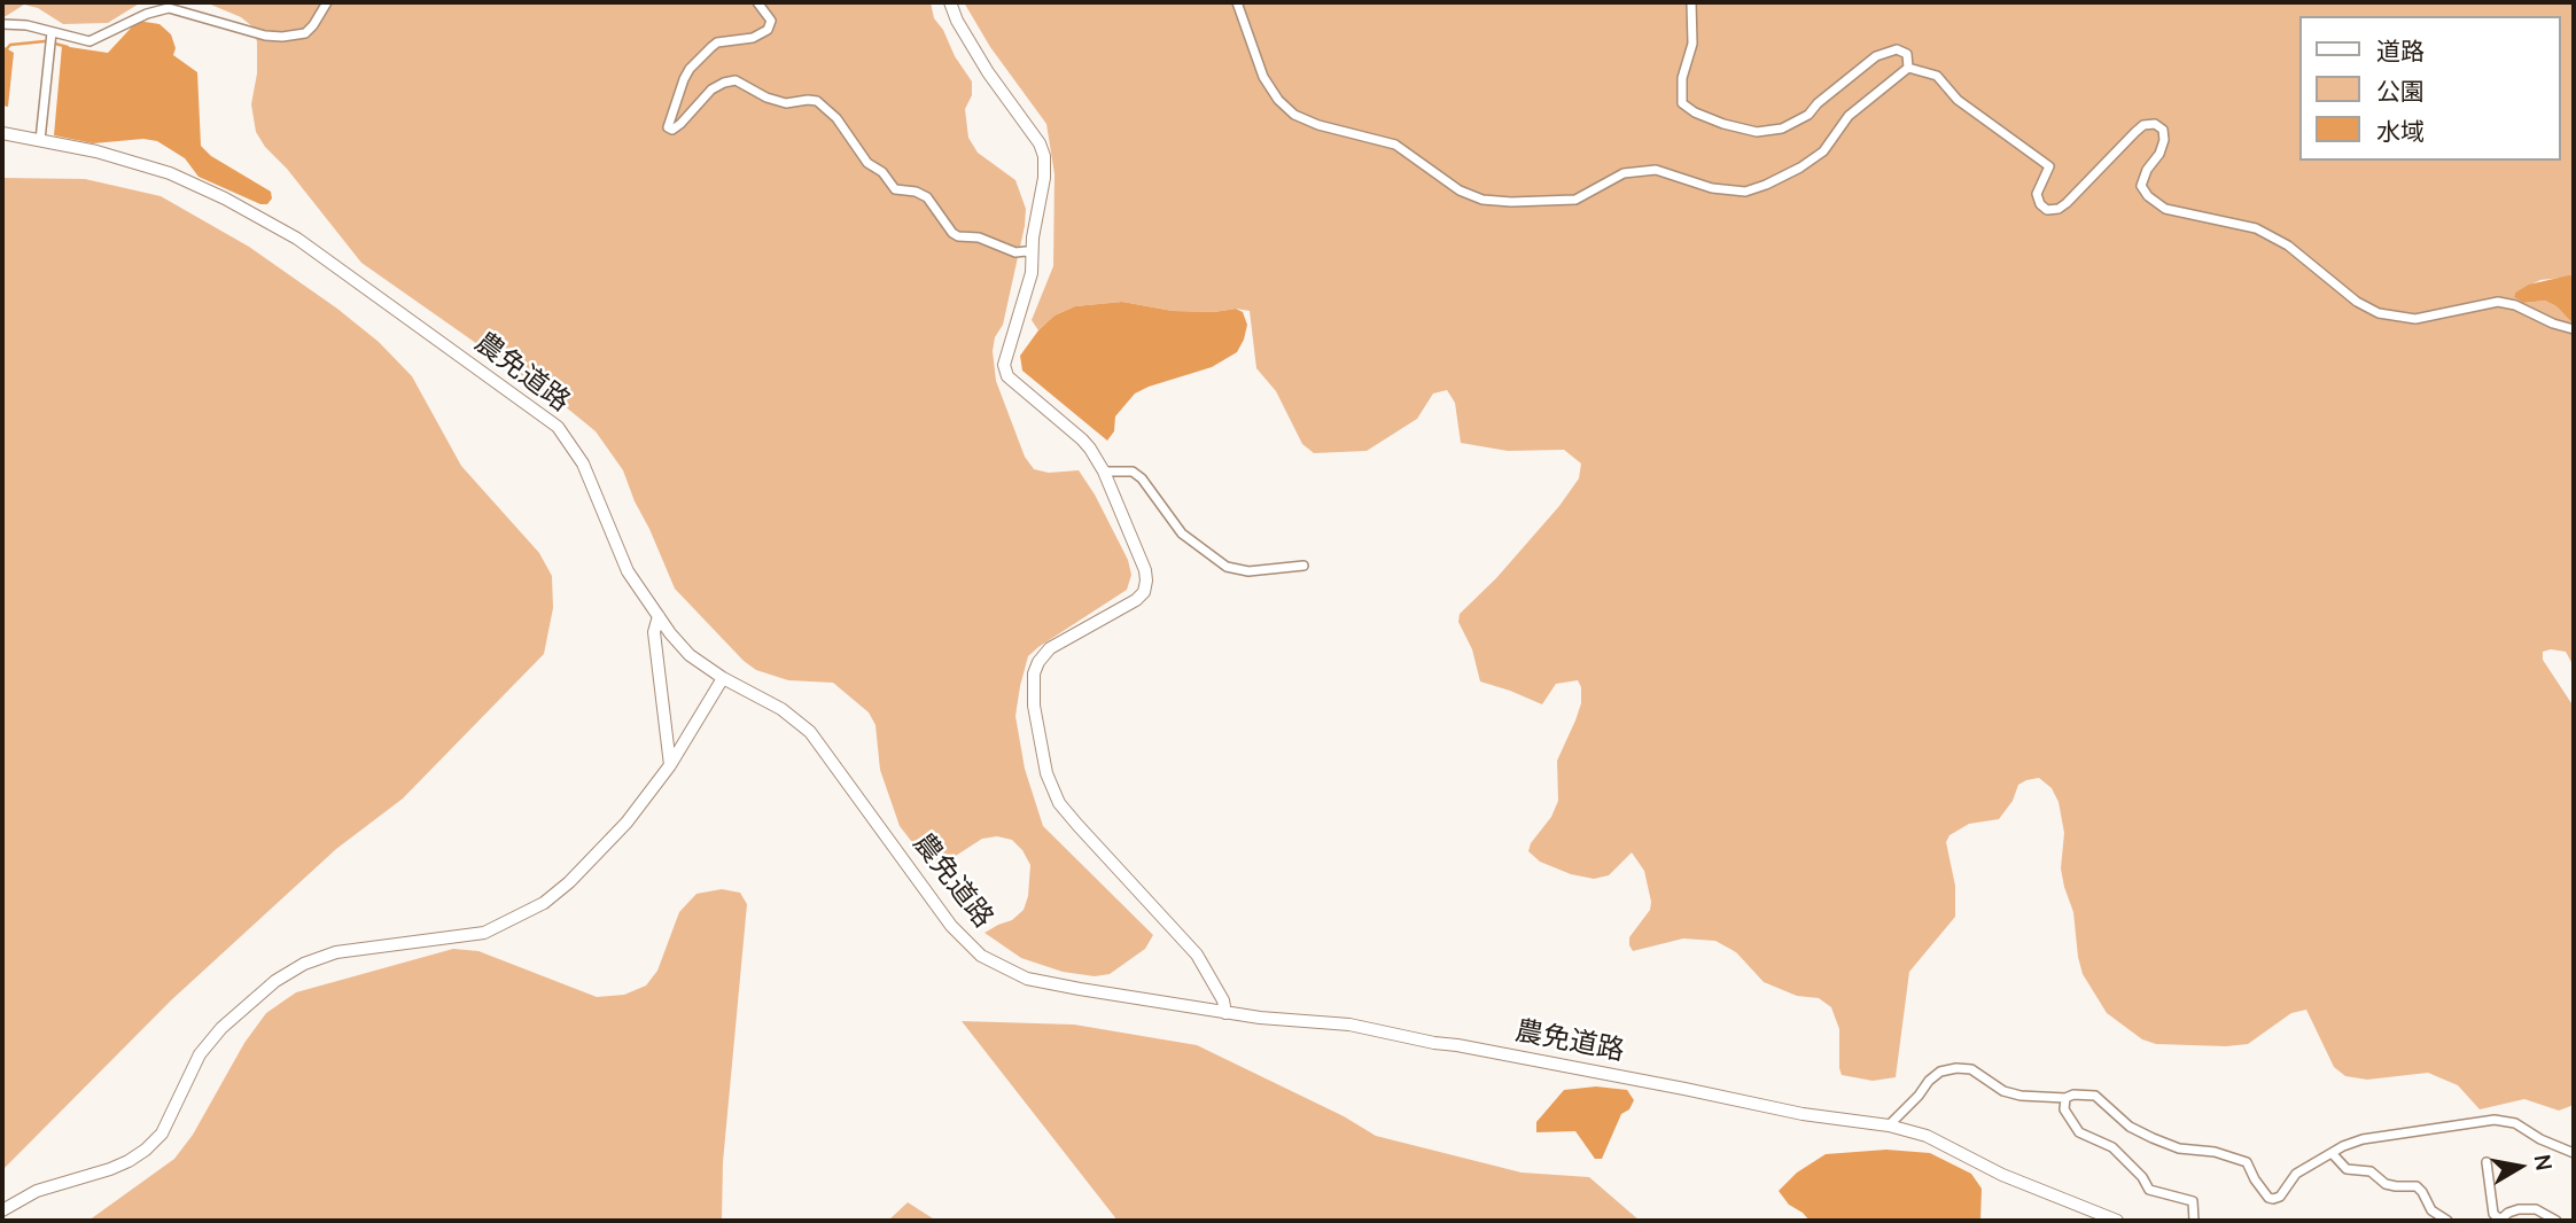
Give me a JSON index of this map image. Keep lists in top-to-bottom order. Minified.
{"streets":{"street":["農免道路"]},"legend":["道路","公園","水域"],"north":"right"}
